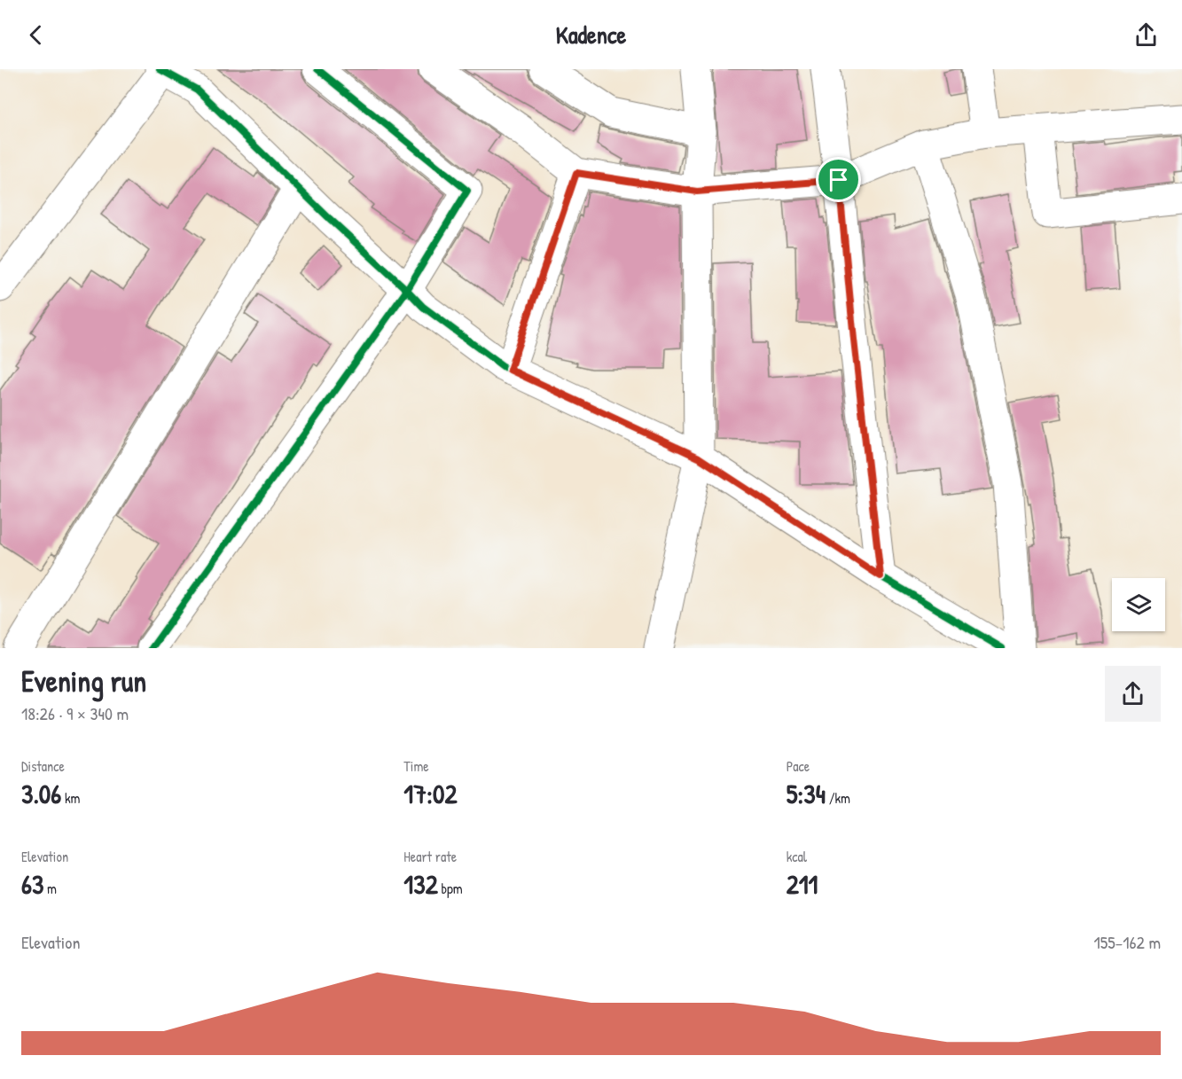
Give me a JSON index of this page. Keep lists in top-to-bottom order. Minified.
{"page":{"header":"Kadence","heading":["Evening run","18:26 · 9 × 340 m"],"stats":[["Distance","3.06 km"],["Time","17:02"],["Pace","5:34 /km"],["Elevation","63 m"],["Heart rate","132 bpm"],["kcal","211"]],"chart":["Elevation","155–162 m"]}}
